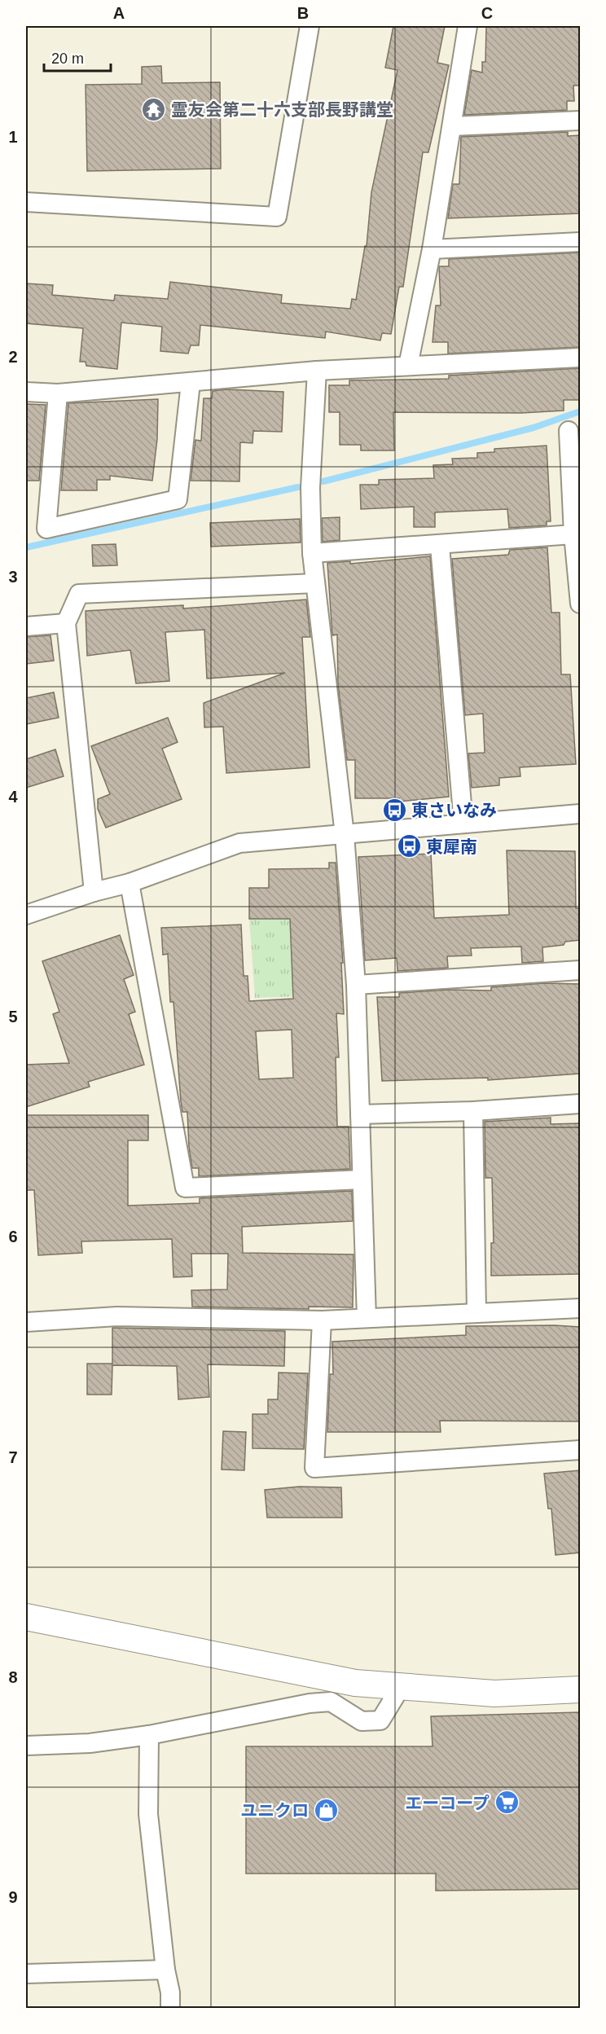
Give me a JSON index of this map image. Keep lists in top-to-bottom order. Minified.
{"places":{"temple":["霊友会第二十六支部長野講堂"],"bus stop":["東さいなみ","東犀南"],"supermarket":["エーコープ"],"shop":["ユニクロ"]},"scale_bar":"20 m","grid":{"columns":["A","B","C"],"rows":["1","2","3","4","5","6","7","8","9"]}}
